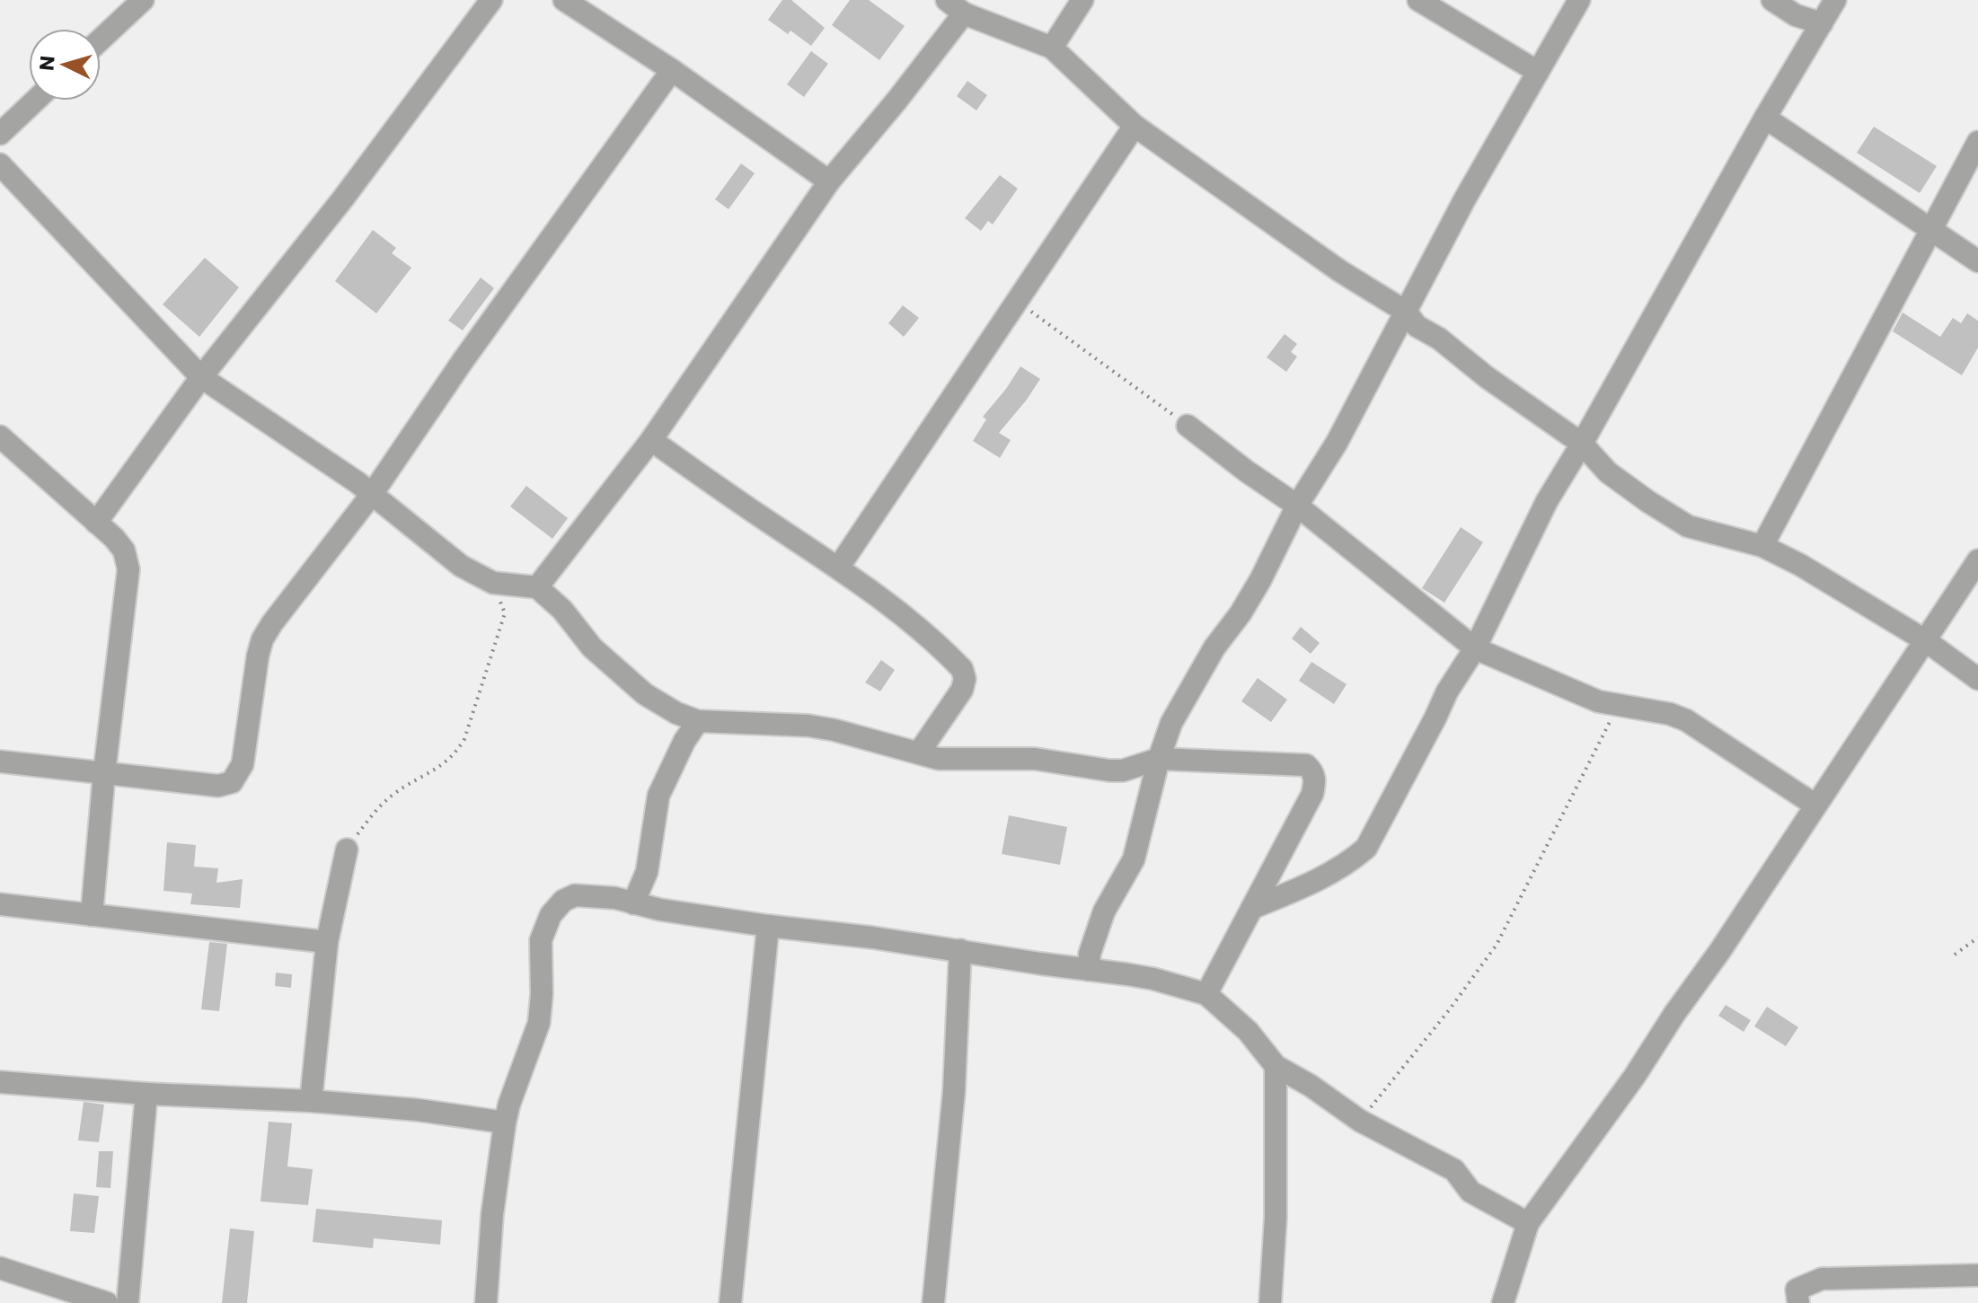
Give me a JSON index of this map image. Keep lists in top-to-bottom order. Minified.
{"north":"left"}
